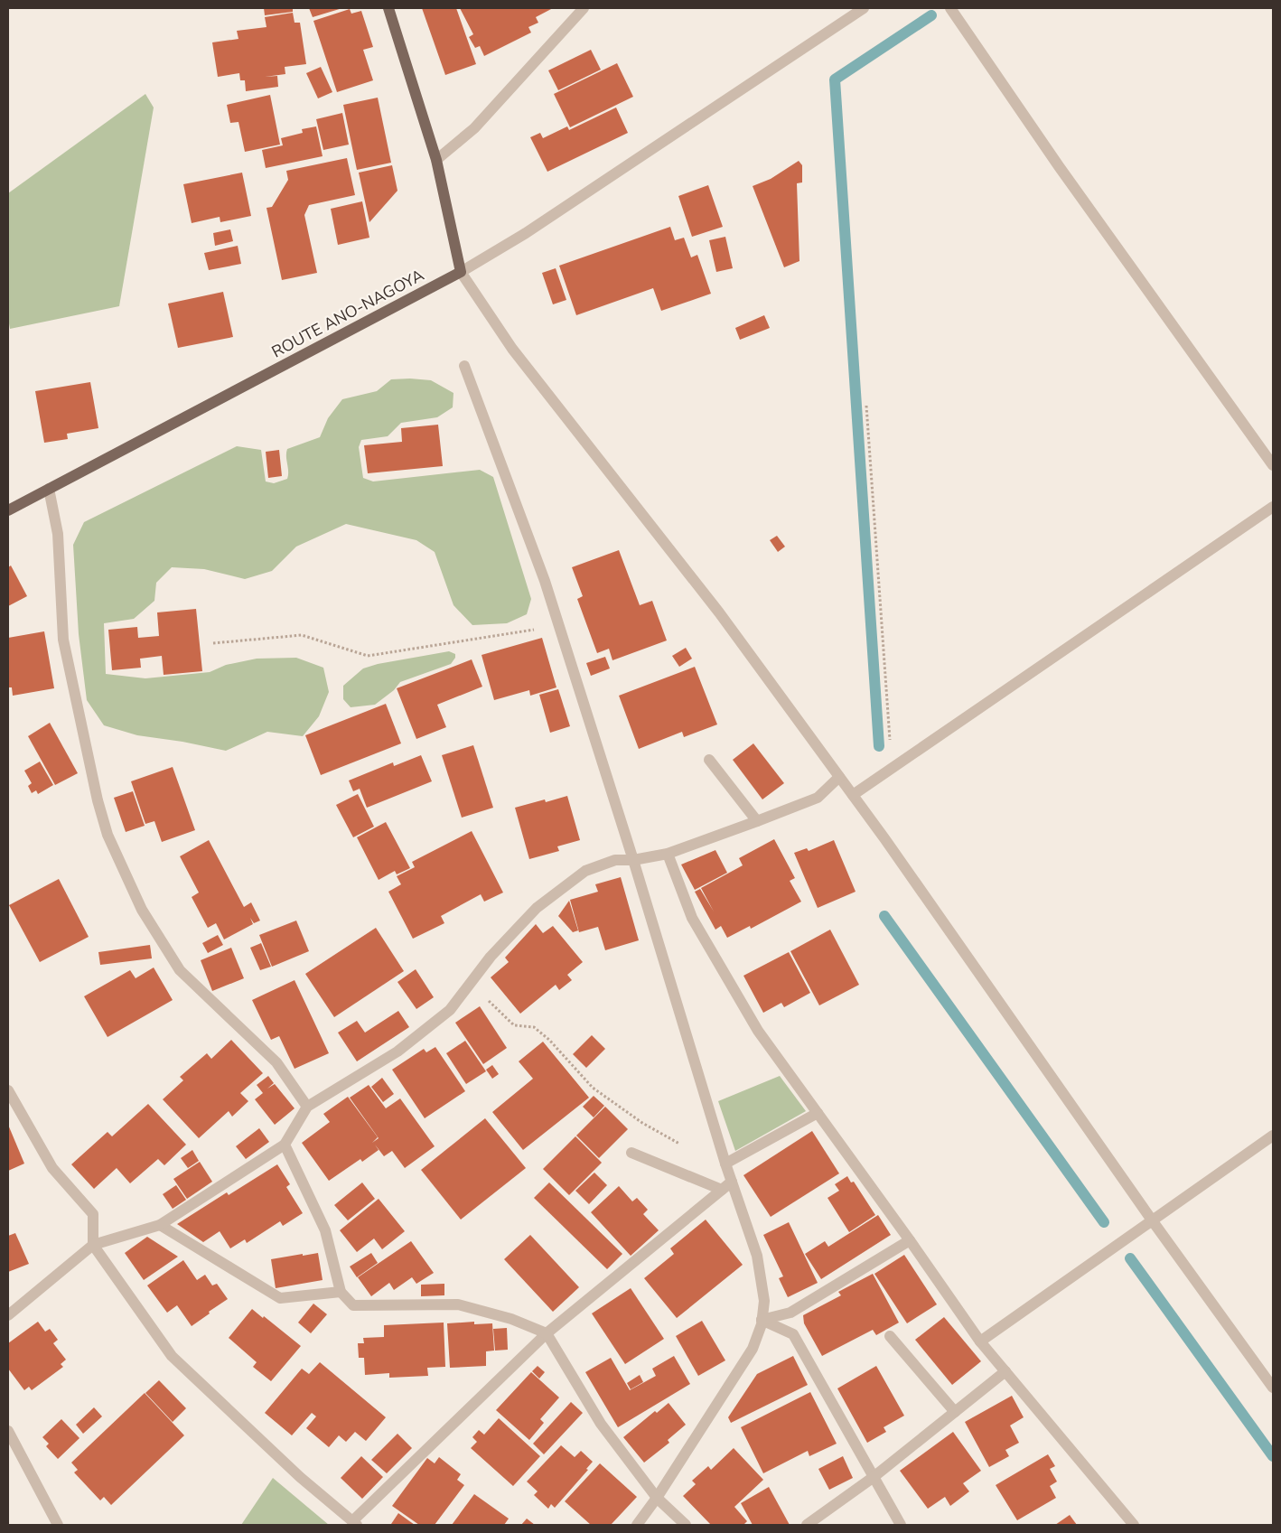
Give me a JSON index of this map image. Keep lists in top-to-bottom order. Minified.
{"streets":{"main road":["ROUTE ANO-NAGOYA"]}}
